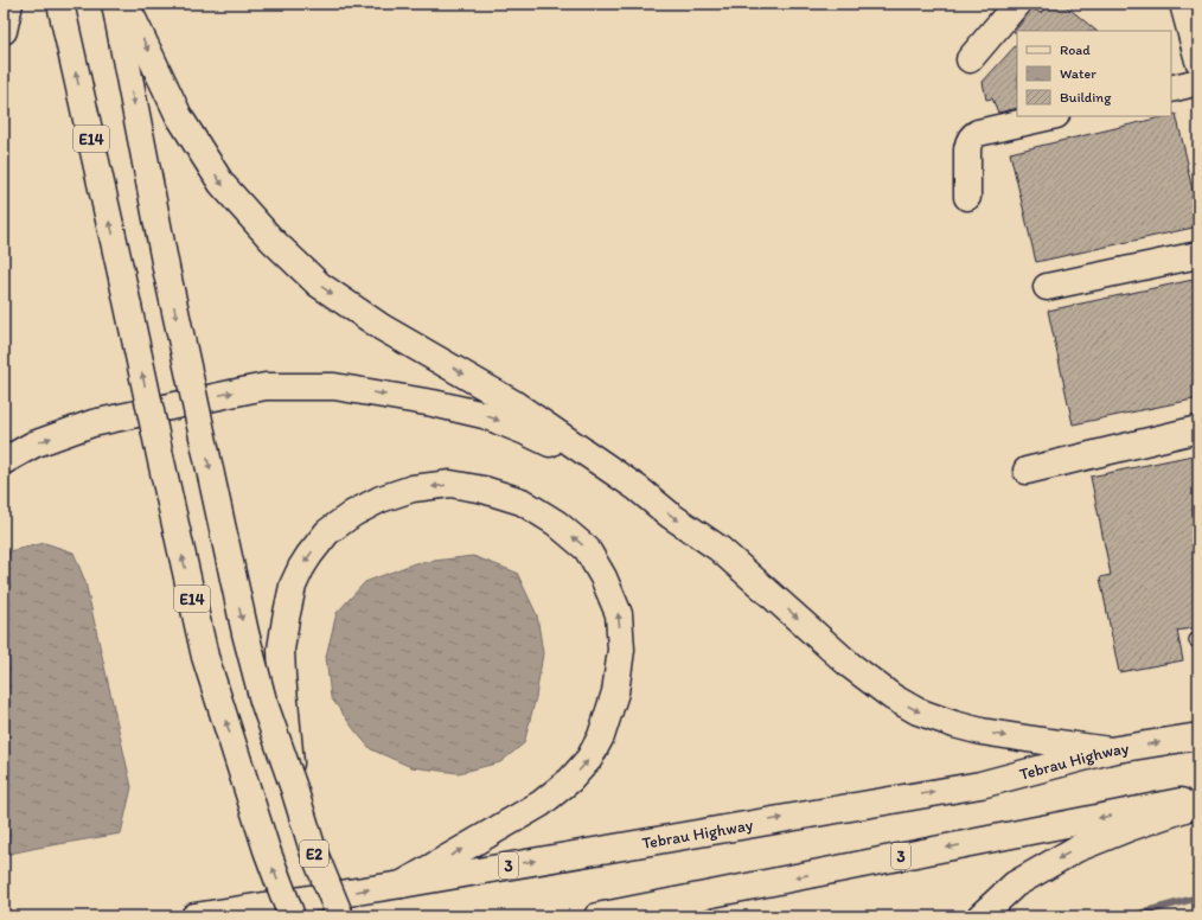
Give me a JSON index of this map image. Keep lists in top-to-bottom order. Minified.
{"streets":{"main road":["E14","Tebrau Highway","E2","3"]},"crossings":[["E14","E2"]],"legend":["Road","Water","Building"]}
